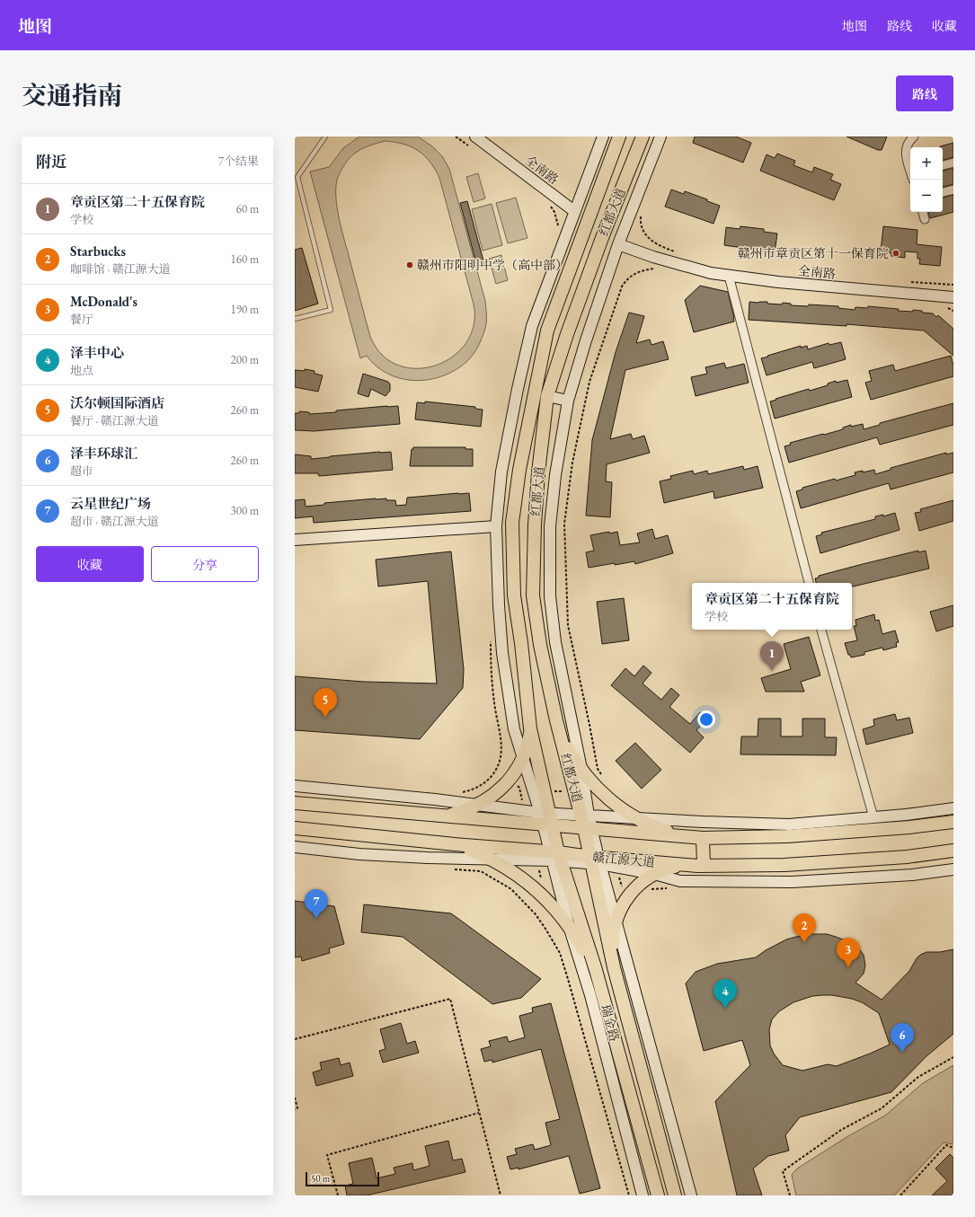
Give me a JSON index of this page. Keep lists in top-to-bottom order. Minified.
{"streets":{"main road":["红都大道","赣江源大道","瑞金路"],"street":["全南路"]},"crossings":[["红都大道","赣江源大道"],["红都大道","瑞金路"],["赣江源大道","瑞金路"]],"places":["赣州市章贡区第十一保育院","赣州市阳明中学（高中部）"],"scale_bar":"50 m","page":{"header":"地图","nav":["地图","路线","收藏"],"title":"交通指南","buttons":["路线",["收藏","分享"]],"heading":["附近","7个结果"],"map_buttons":["+","−"],"list":[{"mark":"1","name":"章贡区第二十五保育院","note":"学校","value":"60 m"},{"mark":"2","name":"Starbucks","note":"咖啡馆 · 赣江源大道","value":"160 m"},{"mark":"3","name":"McDonald's","note":"餐厅","value":"190 m"},{"mark":"4","name":"泽丰中心","note":"地点","value":"200 m"},{"mark":"5","name":"沃尔顿国际酒店","note":"餐厅 · 赣江源大道","value":"260 m"},{"mark":"6","name":"泽丰环球汇","note":"超市","value":"260 m"},{"mark":"7","name":"云星世纪广场","note":"超市 · 赣江源大道","value":"300 m"}],"popup":["章贡区第二十五保育院","学校"],"pins":["1","5","7","2","3","4","6"],"scale":"50 m"}}
